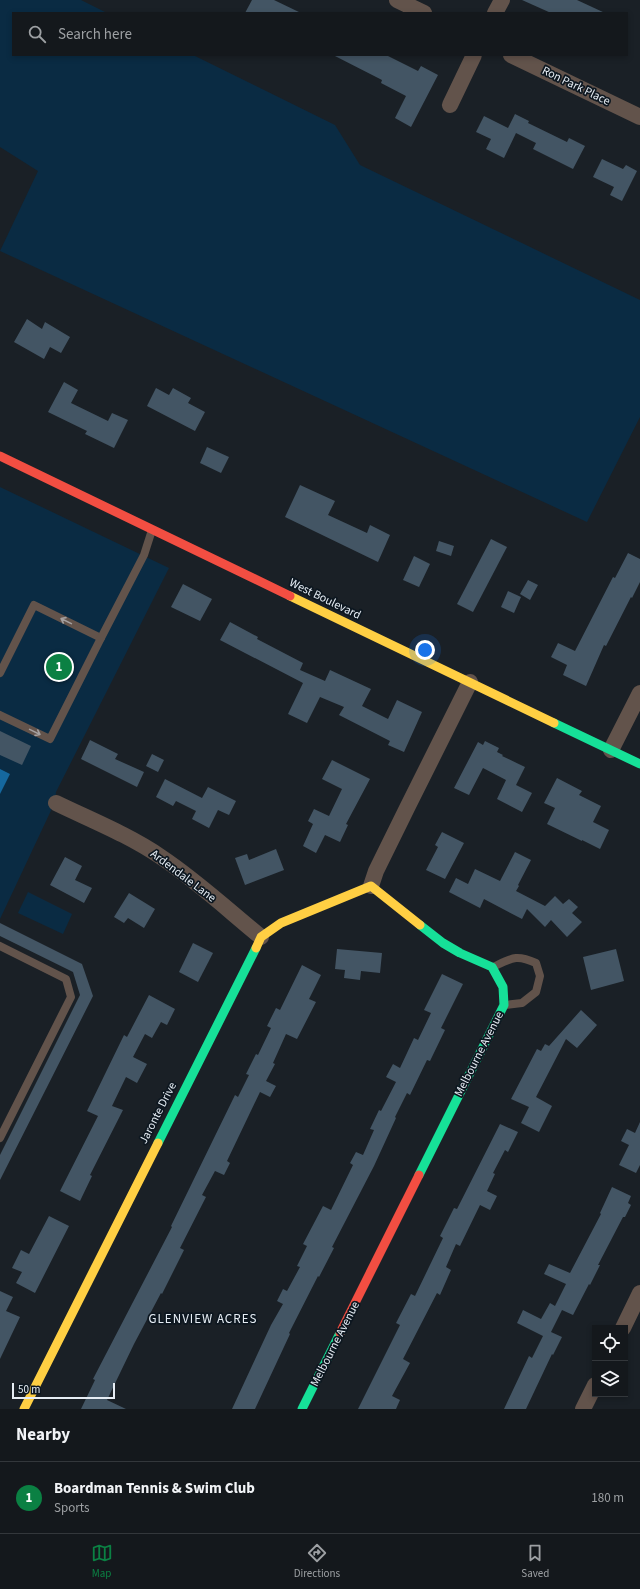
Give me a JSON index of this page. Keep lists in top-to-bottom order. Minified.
{"streets":{"street":["Ron Park Place","West Boulevard","Ardendale Lane","Melbourne Avenue","Jaronte Drive"]},"crossings":[["Ardendale Lane","Jaronte Drive"]],"districts":["GLENVIEW ACRES"],"scale_bar":"50 m","page":{"search":"Search here","pins":"1","scale":"50 m","heading":"Nearby","list":[{"mark":"1","name":"Boardman Tennis & Swim Club","note":"Sports","value":"180 m"}],"nav":["Map","Directions","Saved"]}}
